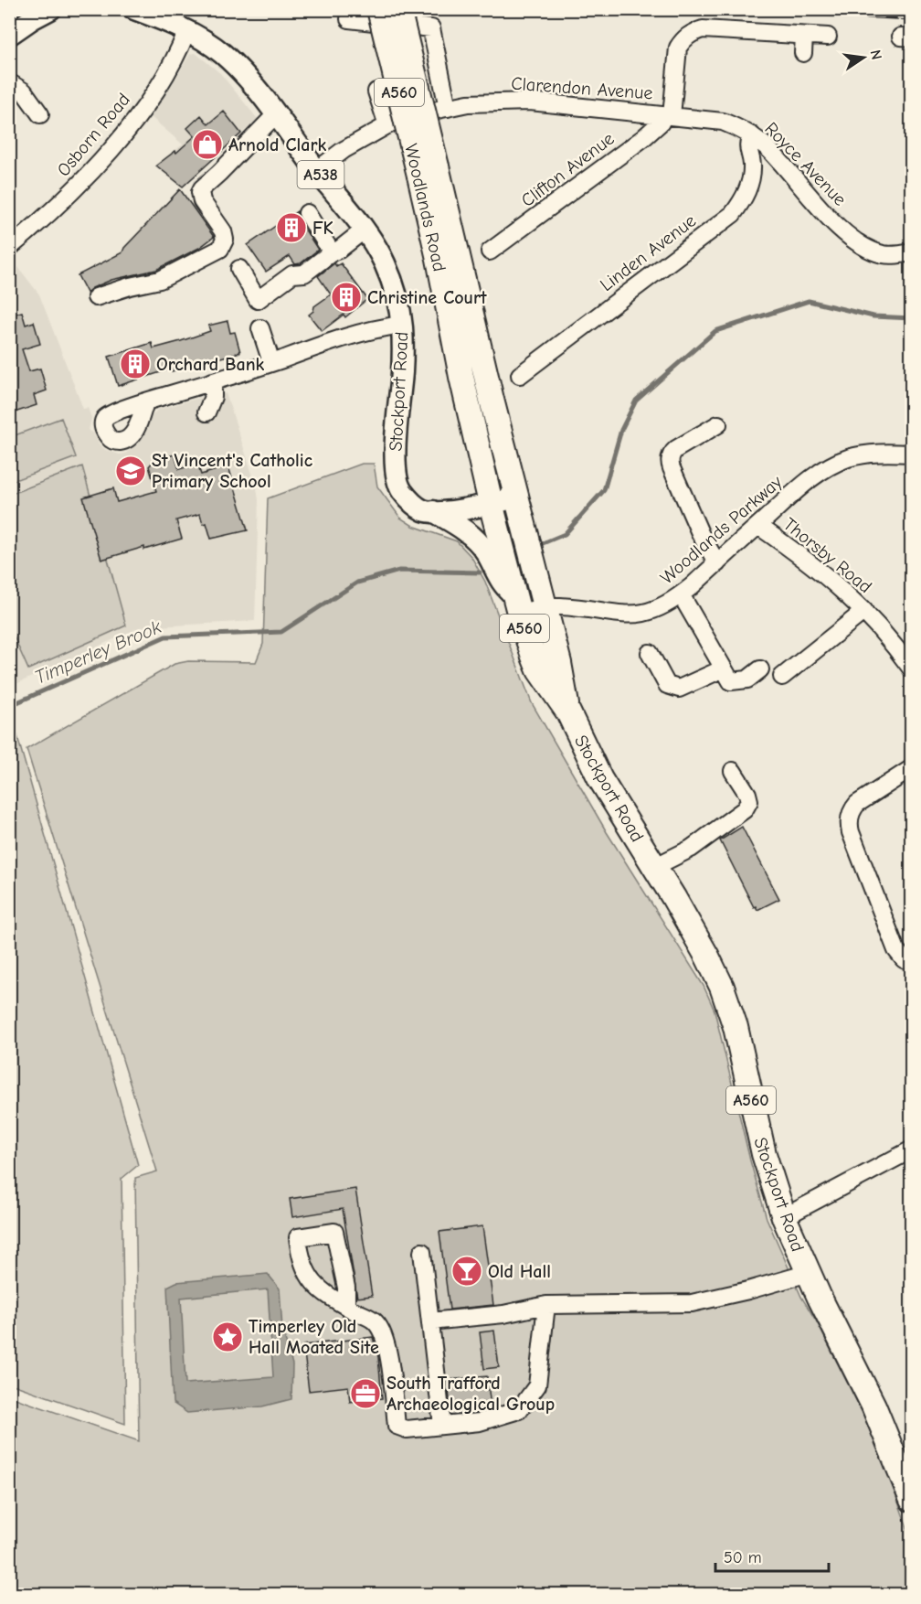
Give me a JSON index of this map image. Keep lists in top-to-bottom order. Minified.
{"streets":{"highway":["A560","Woodlands Road","Stockport Road"],"main road":["A538"],"street":["Clarendon Avenue","Osborn Road","Royce Avenue","Clifton Avenue","Linden Avenue","Woodlands Parkway","Thorsby Road"]},"crossings":[["Clarendon Avenue","Royce Avenue"],["Clarendon Avenue","Clifton Avenue"],["Clarendon Avenue","Stockport Road"],["Osborn Road","Stockport Road"],["Royce Avenue","Clifton Avenue"],["Royce Avenue","Linden Avenue"],["Woodlands Road","Stockport Road"],["Stockport Road","Woodlands Parkway"],["Woodlands Parkway","Thorsby Road"]],"water":["Timperley Brook"],"places":{"shop":["Arnold Clark"],"building":["FK","Christine Court","Orchard Bank"],"school or university":["St Vincent's Catholic Primary School"],"bar":["Old Hall"],"place":["Timperley Old Hall Moated Site"],"office":["South Trafford Archaeological Group"]},"scale_bar":"50 m","north":"right"}
